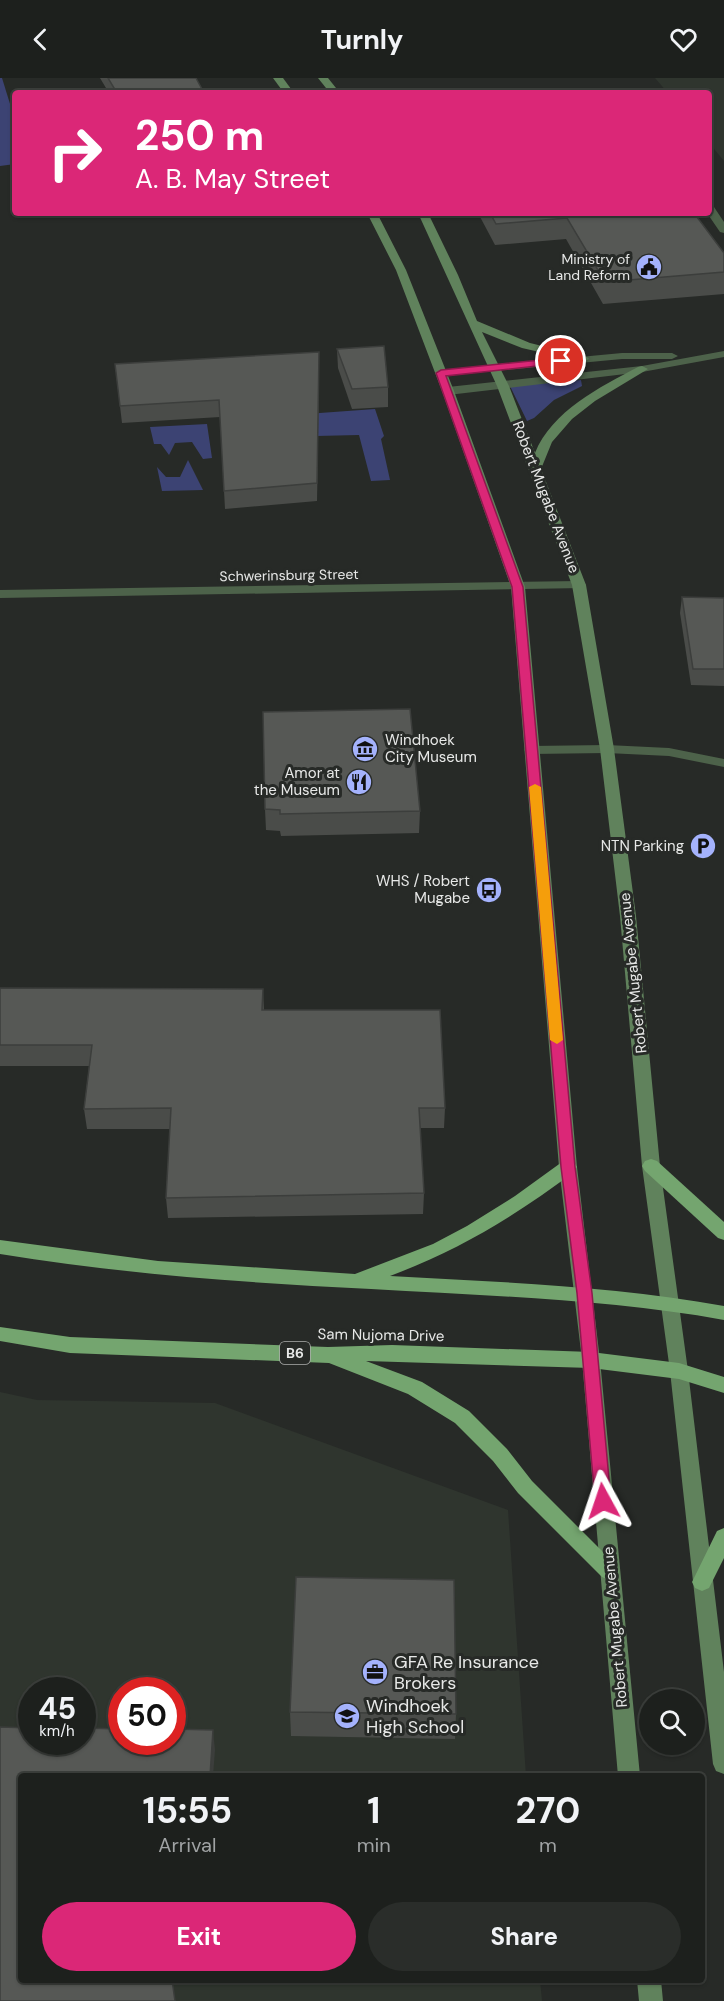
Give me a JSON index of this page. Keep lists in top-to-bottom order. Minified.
{"streets":{"highway":["Sam Nujoma Drive","B6"],"main road":["Robert Mugabe Avenue"],"street":["Schwerinsburg Street"]},"crossings":[["Robert Mugabe Avenue","Schwerinsburg Street"],["Robert Mugabe Avenue","Sam Nujoma Drive"]],"places":{"public building":["Ministry of Land Reform"],"museum":["Windhoek City Museum"],"restaurant":["Amor at the Museum"],"parking":["NTN Parking"],"bus stop":["WHS / Robert Mugabe"],"office":["GFA Re Insurance Brokers"],"school or university":["Windhoek High School"]},"page":{"header":"Turnly","turn":["250 m","A. B. May Street"],"speed":"45 km/h","limit":"50","eta":["15:55","Arrival","1","min","270","m"],"buttons":["Exit","Share"]}}
